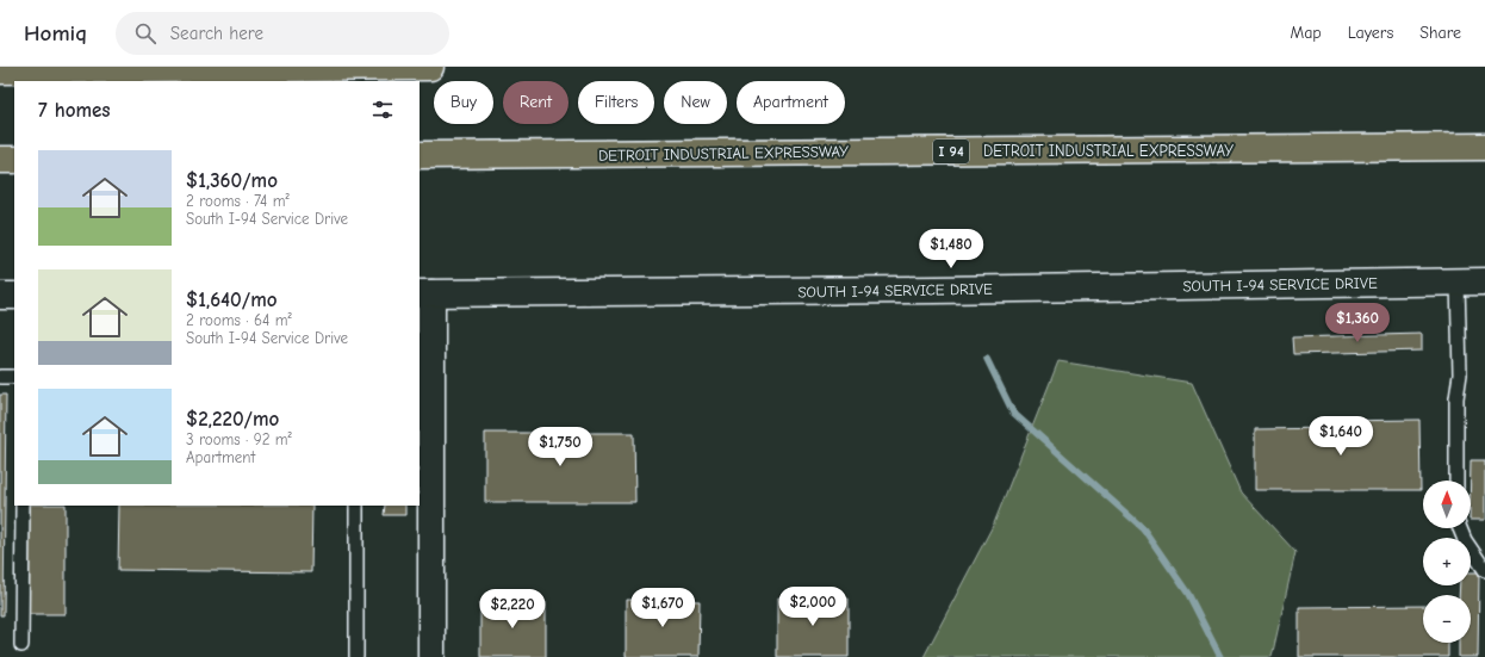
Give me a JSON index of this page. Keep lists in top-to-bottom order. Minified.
{"streets":{"highway":["DETROIT INDUSTRIAL EXPRESSWAY","I 94"],"street":["SOUTH I-94 SERVICE DRIVE"]},"north":"top","page":{"header":"Homiq","search":"Search here","nav":["Map","Layers","Share"],"chip":["Buy","Rent","Filters","New","Apartment"],"heading":"7 homes","list":[{"name":"$1,360/mo","note":"2 rooms · 74 m² · South I-94 Service Drive"},{"name":"$1,640/mo","note":"2 rooms · 64 m² · South I-94 Service Drive"},{"name":"$2,220/mo","note":"3 rooms · 92 m² · Apartment"}],"price":["$1,480","$1,360","$1,640","$1,750","$2,000","$1,670","$2,220"],"map_buttons":["+","−"]}}
